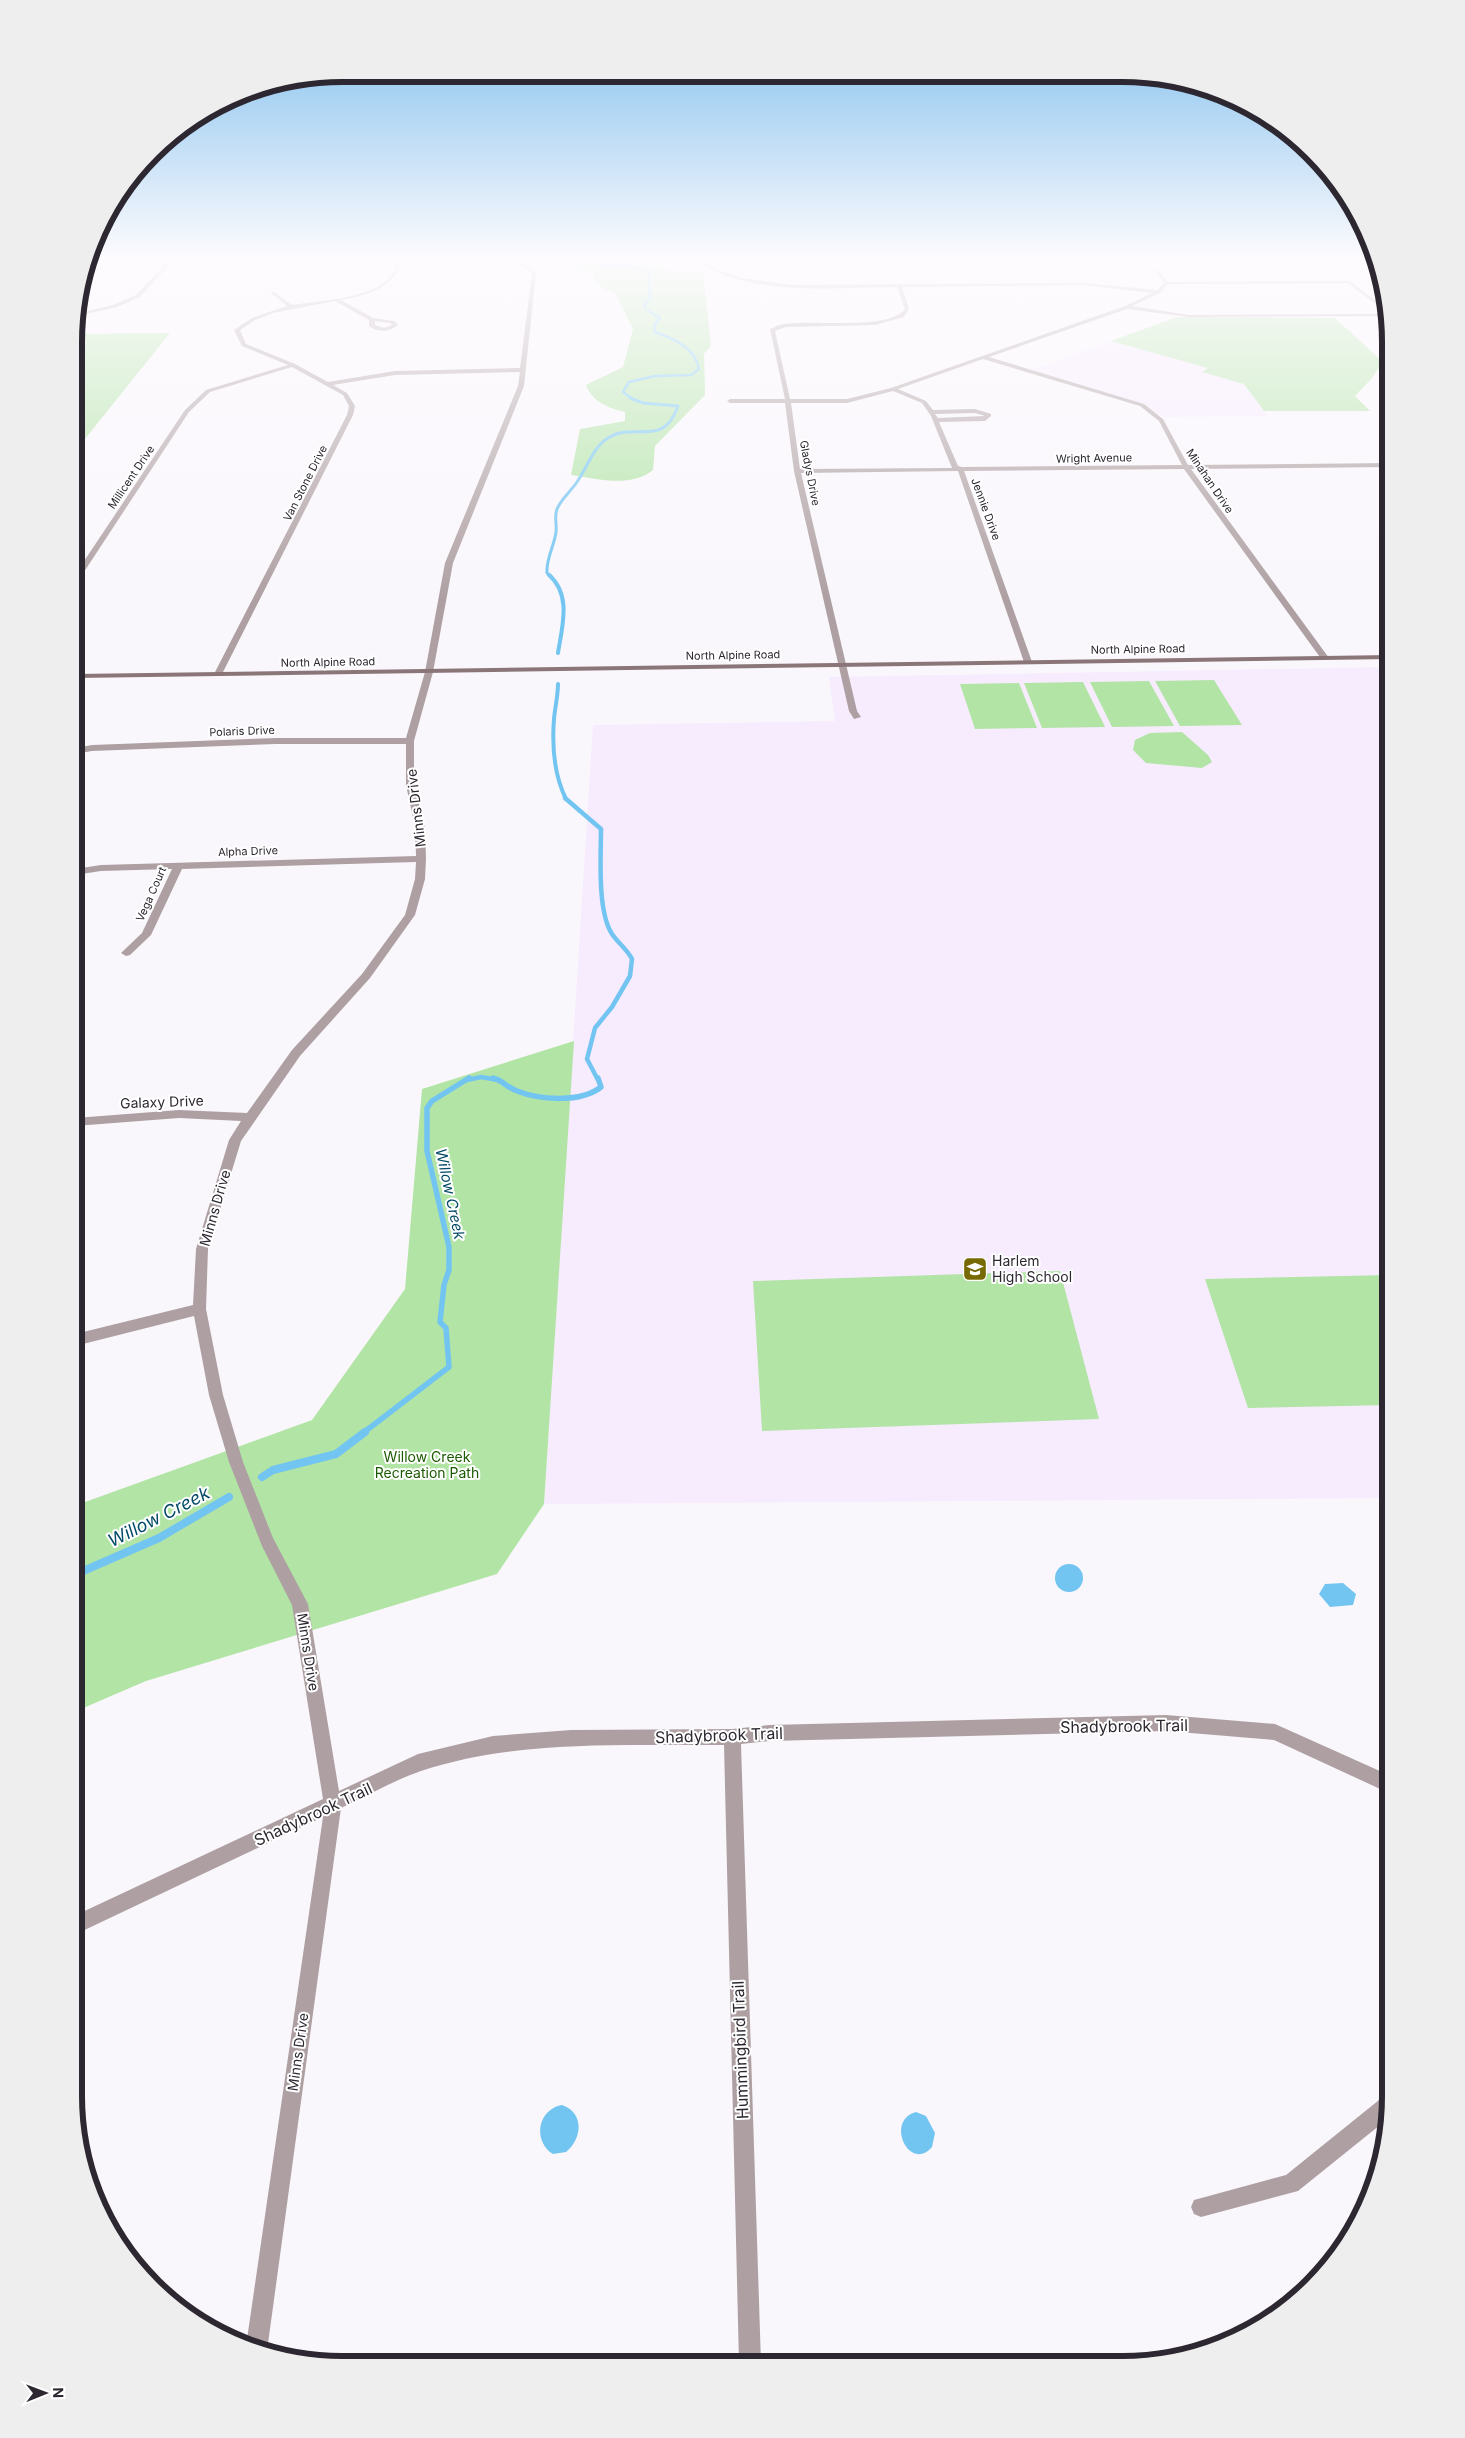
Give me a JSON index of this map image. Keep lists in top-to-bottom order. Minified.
{"streets":{"main road":["North Alpine Road"],"street":["Wright Avenue","Gladys Drive","Millicent Drive","Minahan Drive","Van Stone Drive","Jennie Drive","Polaris Drive","Minns Drive","Alpha Drive","Vega Court","Galaxy Drive","Shadybrook Trail","Hummingbird Trail"]},"crossings":[["Wright Avenue","Gladys Drive"],["Wright Avenue","Minahan Drive"],["Wright Avenue","Jennie Drive"],["Gladys Drive","North Alpine Road"],["Minahan Drive","North Alpine Road"],["Van Stone Drive","North Alpine Road"],["Jennie Drive","North Alpine Road"],["North Alpine Road","Minns Drive"],["Polaris Drive","Minns Drive"],["Minns Drive","Alpha Drive"],["Minns Drive","Galaxy Drive"],["Minns Drive","Shadybrook Trail"],["Alpha Drive","Vega Court"],["Shadybrook Trail","Hummingbird Trail"]],"water":["Willow Creek"],"parks":["Willow Creek Recreation Path"],"places":{"school or university":["Harlem High School"]},"north":"right"}
